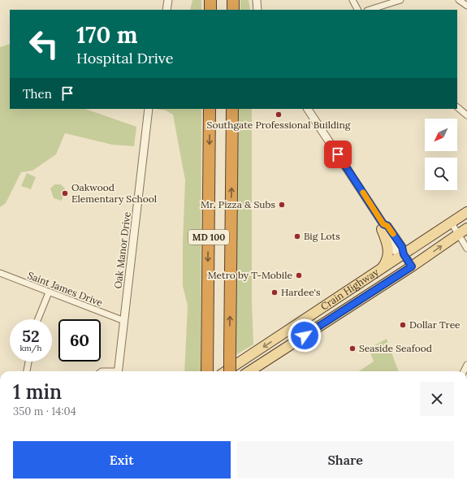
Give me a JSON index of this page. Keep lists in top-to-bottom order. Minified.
{"streets":{"highway":["MD 100"],"main road":["Crain Highway"],"street":["Oak Manor Drive","Saint James Drive"]},"crossings":[["Oak Manor Drive","Saint James Drive"]],"places":["Southgate Professional Building","Oakwood Elementary School","Mr. Pizza & Subs","Big Lots","Metro by T-Mobile","Hardee's","Dollar Tree","Seaside Seafood"],"north":"bottom left","page":{"turn":["170 m","Hospital Drive"],"then":"Then","speed":"52 km/h","limit":"60","heading":["1 min","350 m · 14:04"],"buttons":["Exit","Share"]}}
